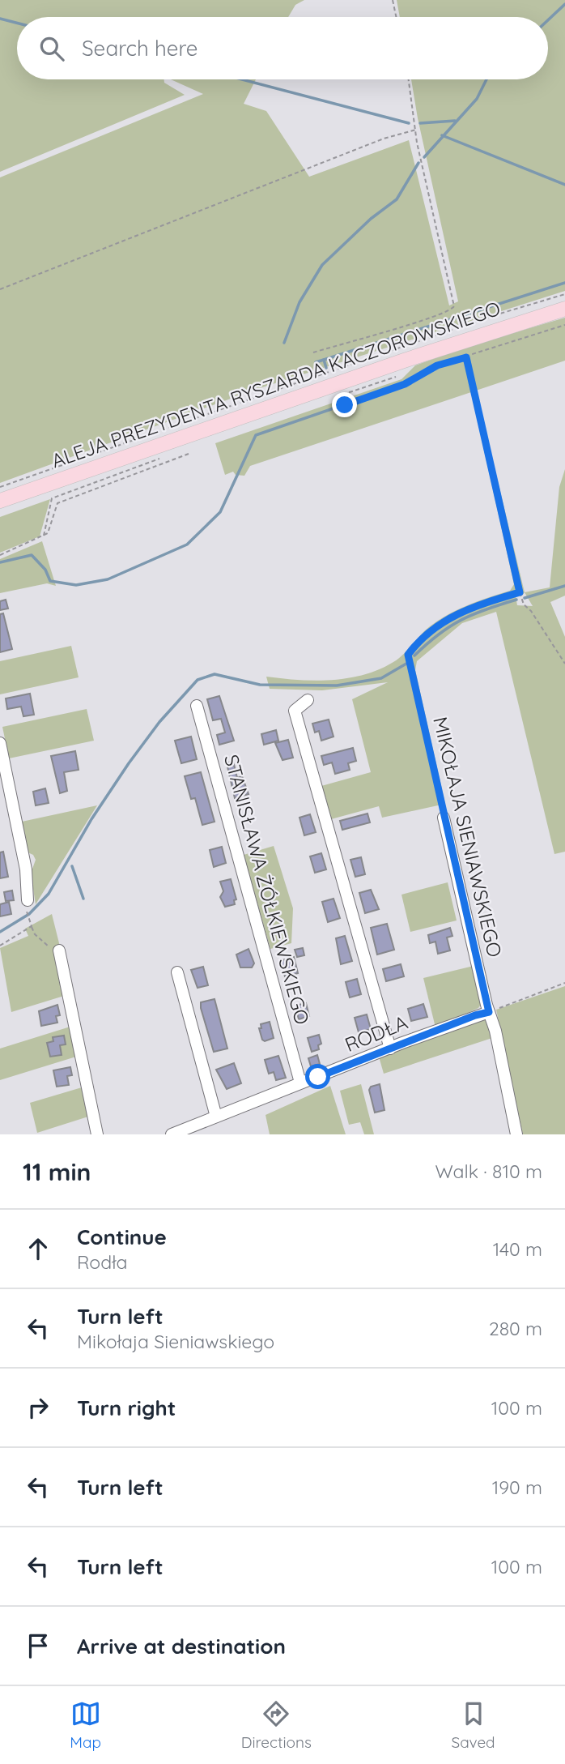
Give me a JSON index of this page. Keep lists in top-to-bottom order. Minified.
{"streets":{"main road":["ALEJA PREZYDENTA RYSZARDA KACZOROWSKIEGO"],"street":["MIKOŁAJA SIENIAWSKIEGO","STANISŁAWA ŻÓŁKIEWSKIEGO","RODŁA"]},"crossings":[["MIKOŁAJA SIENIAWSKIEGO","RODŁA"],["STANISŁAWA ŻÓŁKIEWSKIEGO","RODŁA"]],"page":{"search":"Search here","heading":["11 min","Walk · 810 m"],"list":[["Continue","Rodła","140 m"],["Turn left","Mikołaja Sieniawskiego","280 m"],["Turn right","100 m"],["Turn left","190 m"],["Turn left","100 m"],"Arrive at destination"],"nav":["Map","Directions","Saved"]}}
